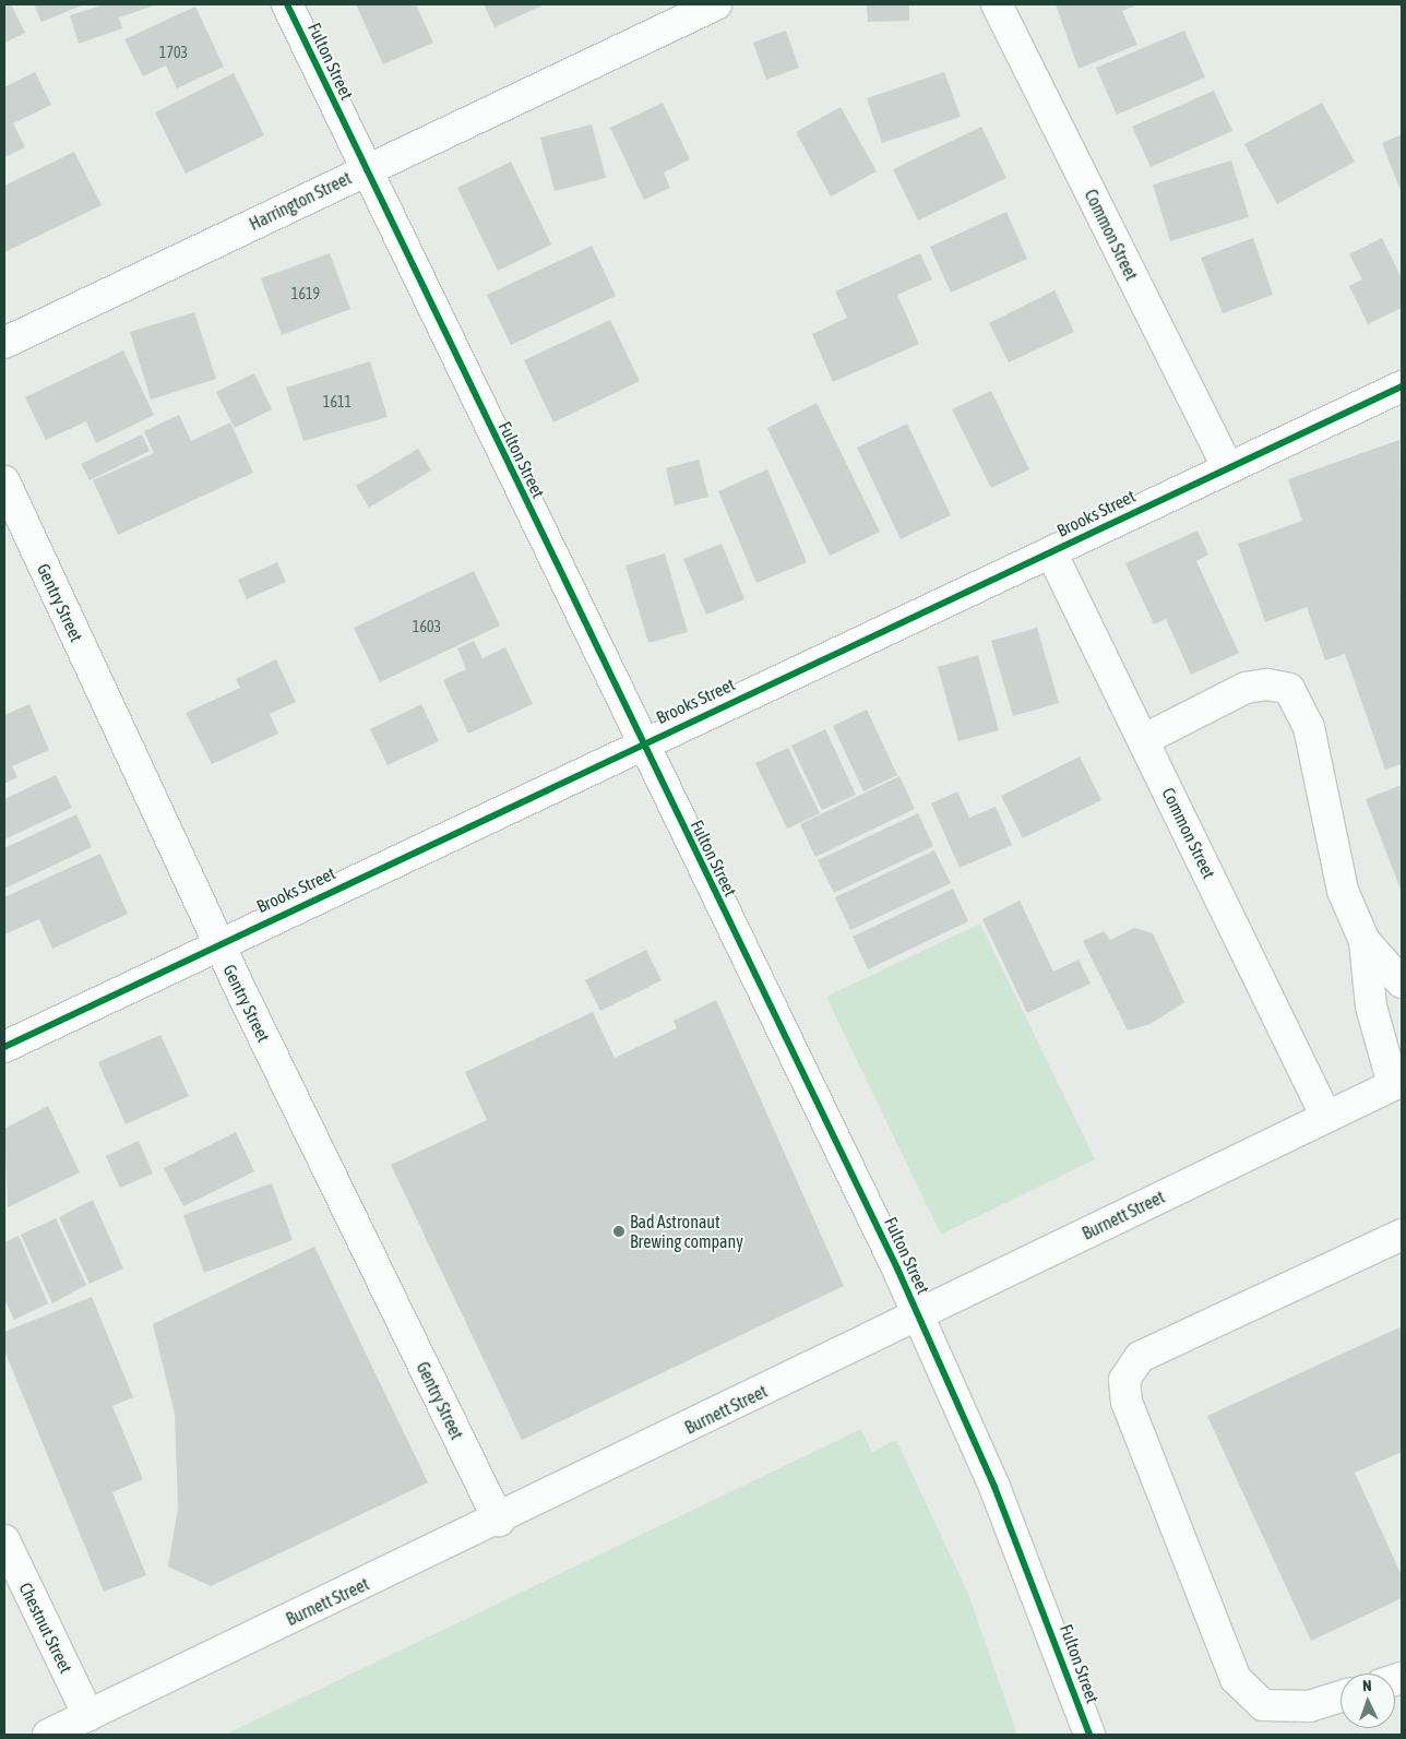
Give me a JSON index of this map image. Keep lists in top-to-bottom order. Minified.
{"streets":{"street":["Fulton Street","Harrington Street","Common Street","Brooks Street","Gentry Street","Burnett Street","Chestnut Street"]},"crossings":[["Fulton Street","Harrington Street"],["Fulton Street","Brooks Street"],["Fulton Street","Burnett Street"],["Common Street","Brooks Street"],["Common Street","Burnett Street"],["Brooks Street","Gentry Street"],["Gentry Street","Burnett Street"],["Burnett Street","Chestnut Street"]],"places":["Bad Astronaut Brewing company"],"house_numbers":["1703","1619","1611","1603"],"north":"top"}
